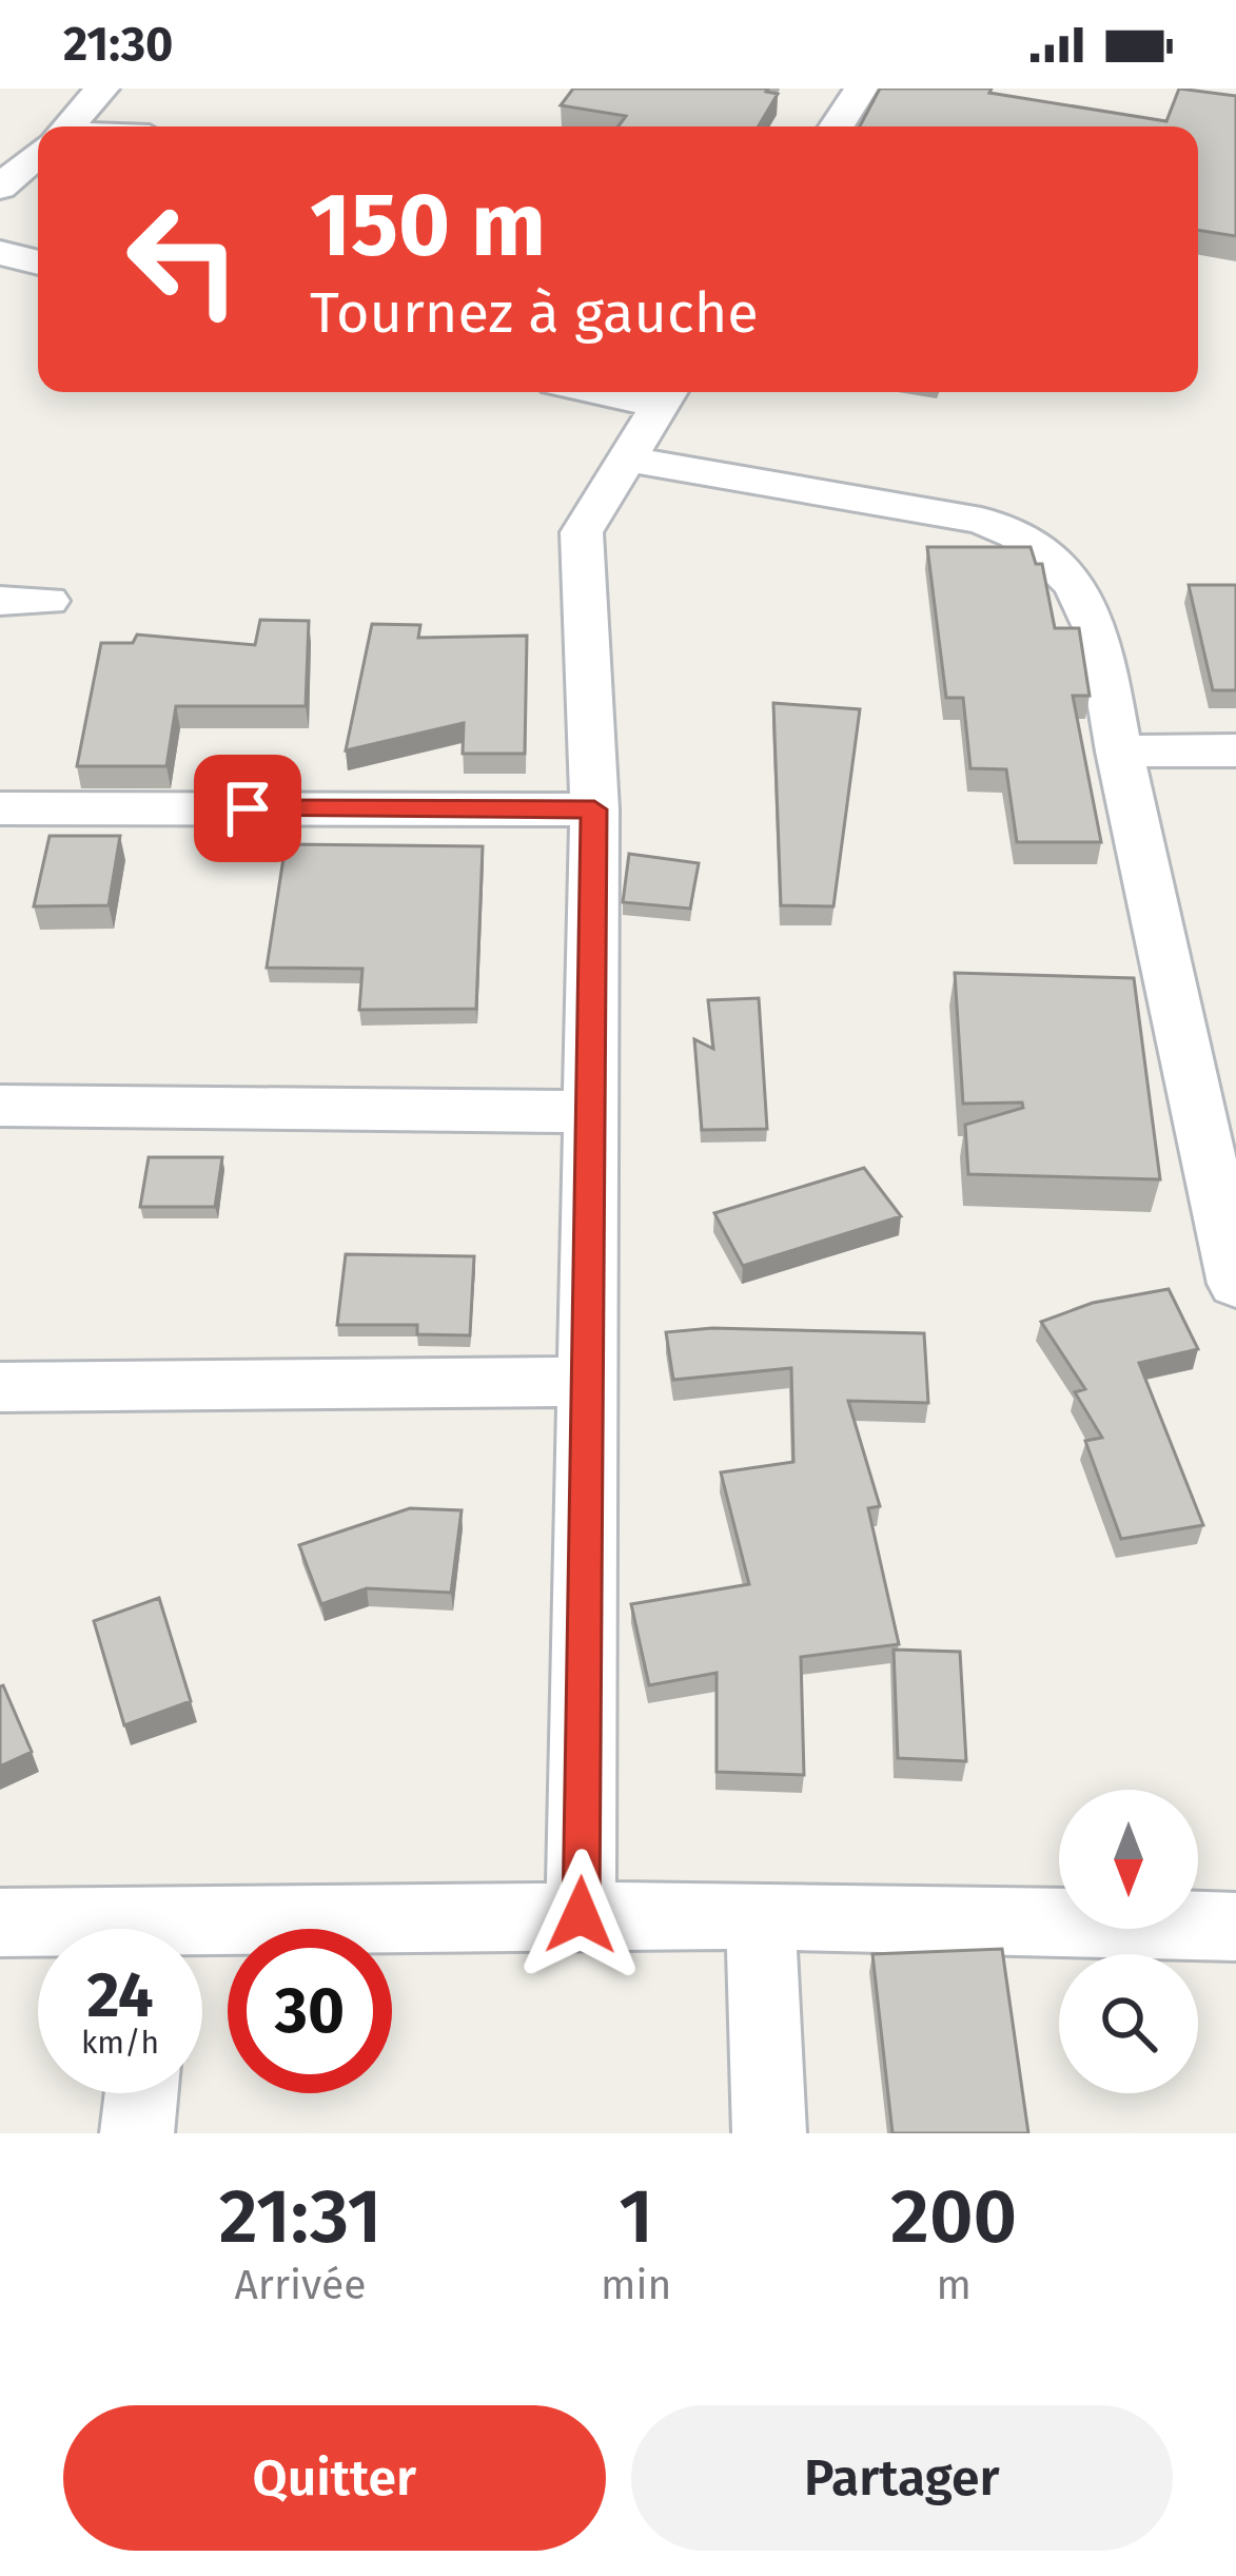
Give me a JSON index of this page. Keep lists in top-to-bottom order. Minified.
{"north":"bottom","page":{"status":"21:30","turn":["150 m","Tournez à gauche"],"speed":"24 km/h","limit":"30","eta":["21:31","Arrivée","1","min","200","m"],"buttons":["Quitter","Partager"]}}
